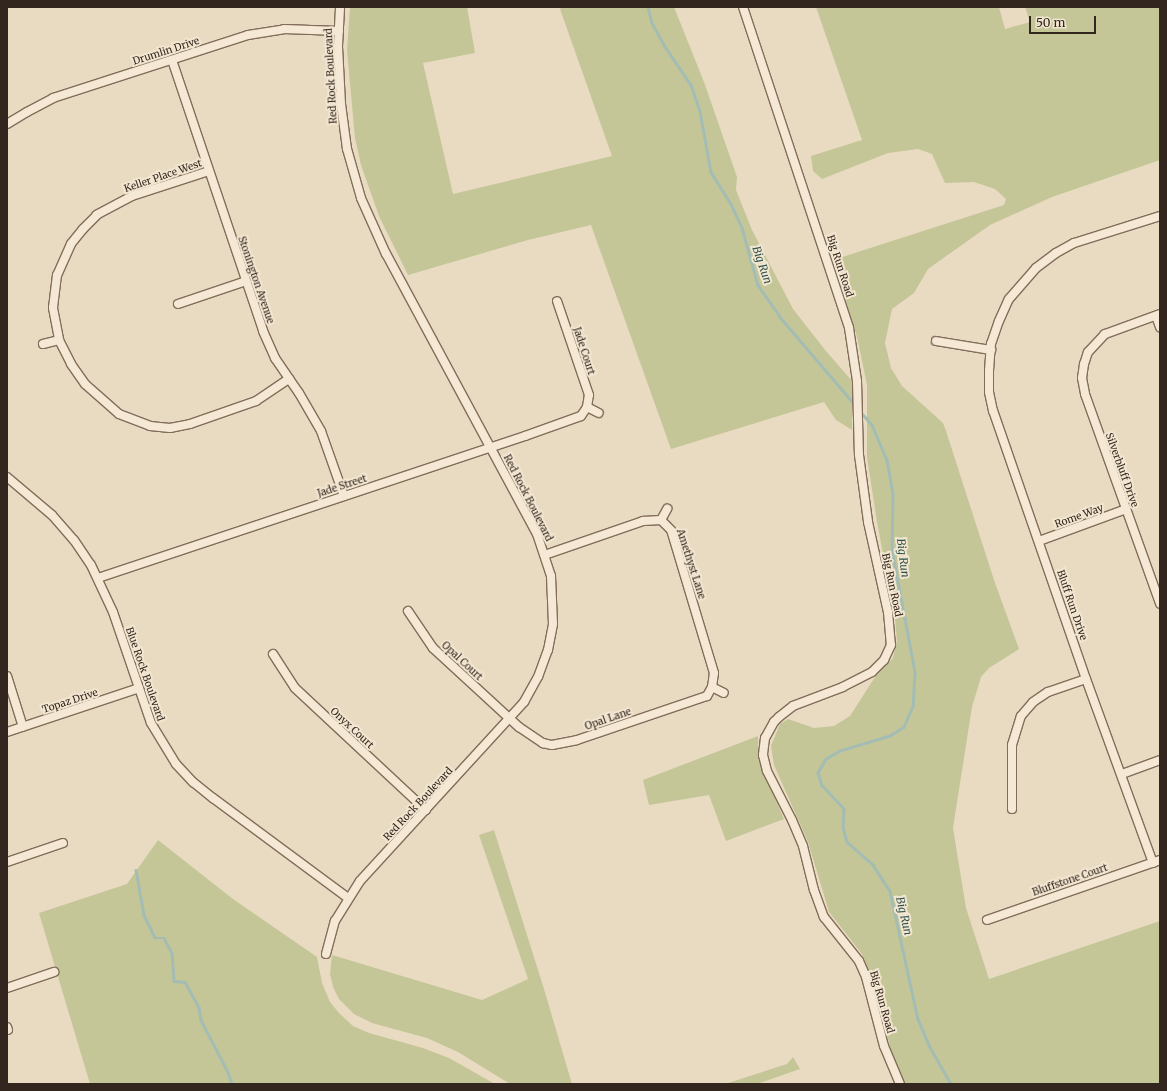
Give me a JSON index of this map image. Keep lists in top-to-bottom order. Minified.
{"streets":{"street":["Drumlin Drive","Red Rock Boulevard","Keller Place West","Big Run Road","Stonington Avenue","Jade Court","Silverbluff Drive","Jade Street","Rome Way","Amethyst Lane","Bluff Run Drive","Opal Court","Blue Rock Boulevard","Topaz Drive","Opal Lane","Onyx Court","Bluffstone Court"]},"crossings":[["Drumlin Drive","Red Rock Boulevard"],["Drumlin Drive","Stonington Avenue"],["Red Rock Boulevard","Jade Street"],["Red Rock Boulevard","Opal Court"],["Red Rock Boulevard","Blue Rock Boulevard"],["Red Rock Boulevard","Opal Lane"],["Red Rock Boulevard","Onyx Court"],["Keller Place West","Stonington Avenue"],["Stonington Avenue","Jade Street"],["Jade Court","Jade Street"],["Silverbluff Drive","Rome Way"],["Jade Street","Blue Rock Boulevard"],["Rome Way","Bluff Run Drive"],["Amethyst Lane","Opal Lane"],["Bluff Run Drive","Bluffstone Court"],["Opal Court","Opal Lane"],["Blue Rock Boulevard","Topaz Drive"]],"water":["Big Run"],"scale_bar":"50 m"}
